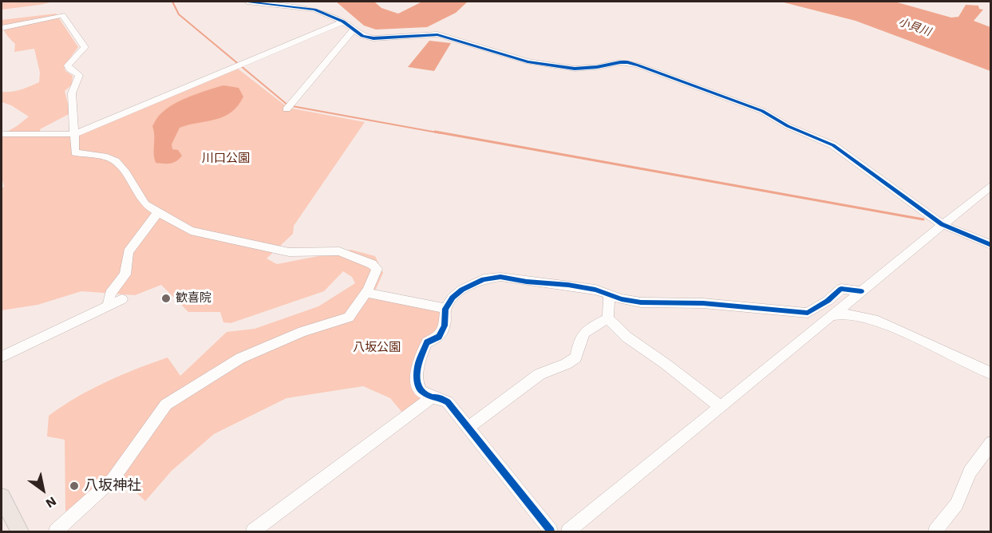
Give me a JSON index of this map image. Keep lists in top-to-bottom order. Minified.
{"water":["小貝川"],"parks":["川口公園","八坂公園"],"places":["歓喜院","八坂神社"],"north":"bottom right"}
